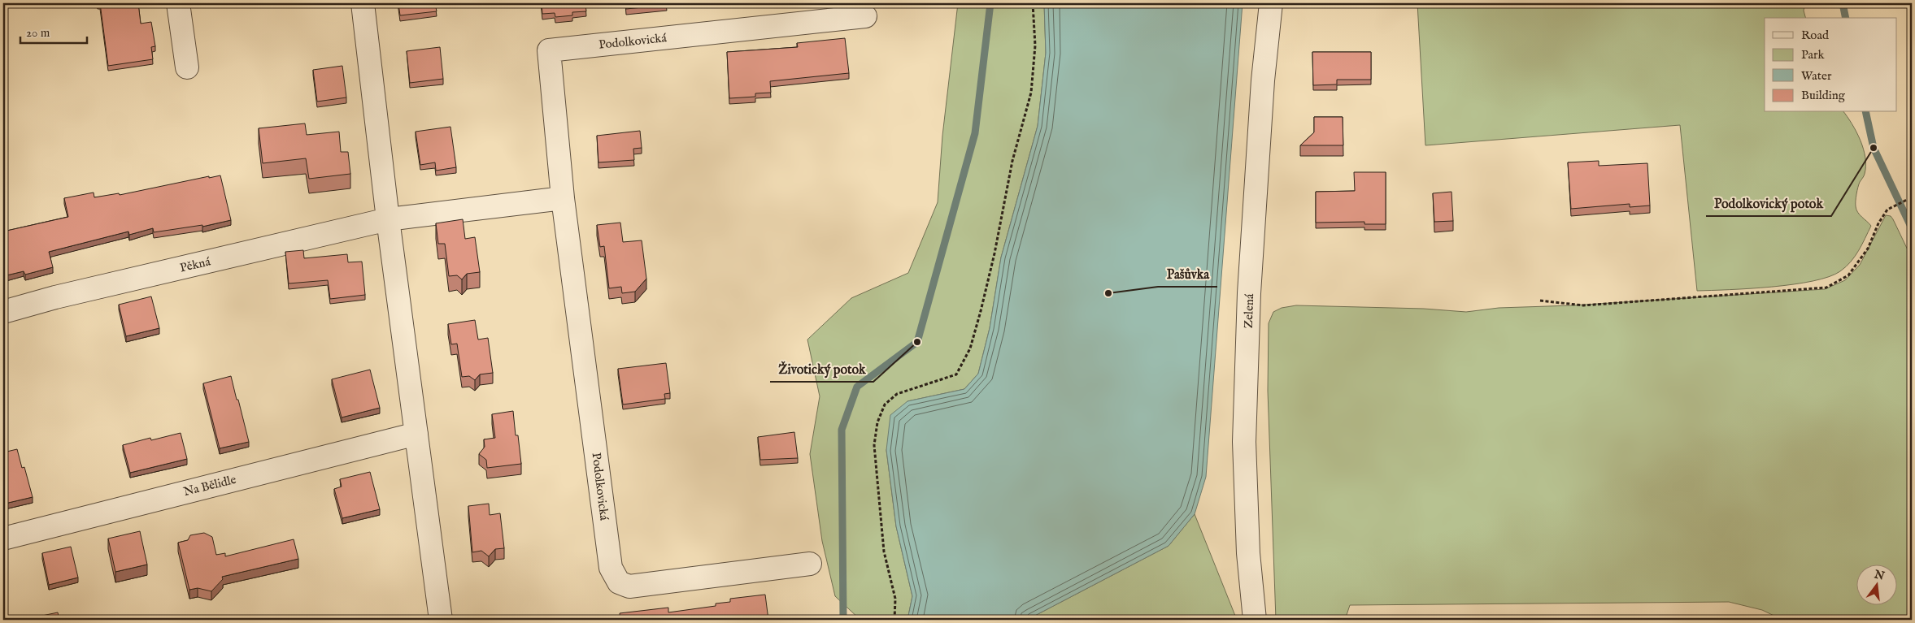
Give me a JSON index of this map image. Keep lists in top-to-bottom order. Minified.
{"streets":{"street":["Podolkovická","Pěkná","Zelená","Na Bělidle"]},"places":["Podolkovický potok","Pašůvka","Životický potok"],"legend":["Road","Park","Water","Building"],"scale_bar":"20 m","north":"top"}
